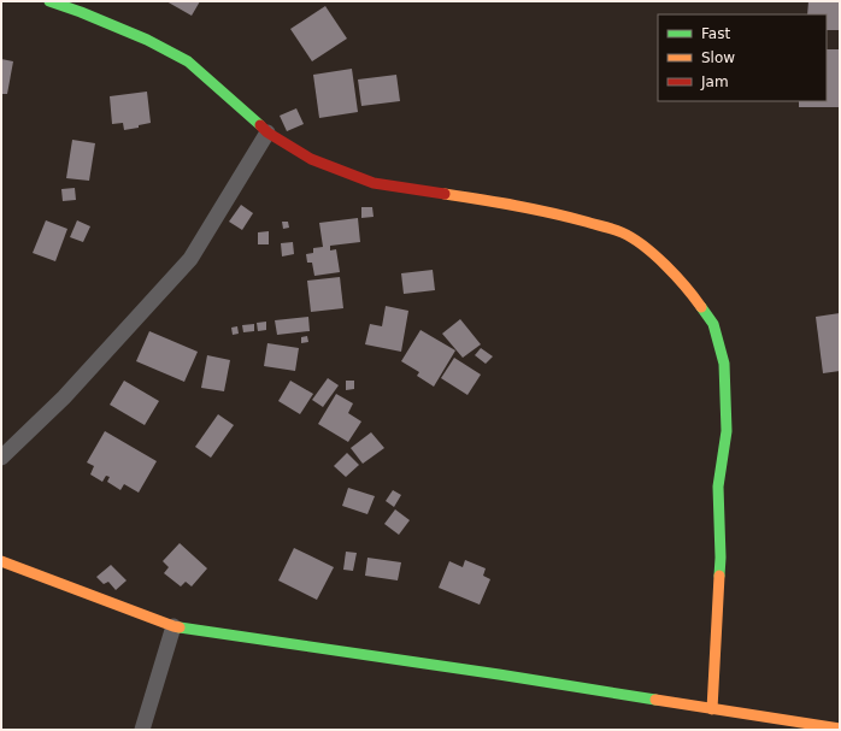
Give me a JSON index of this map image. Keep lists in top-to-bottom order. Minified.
{"legend":["Fast","Slow","Jam"]}
